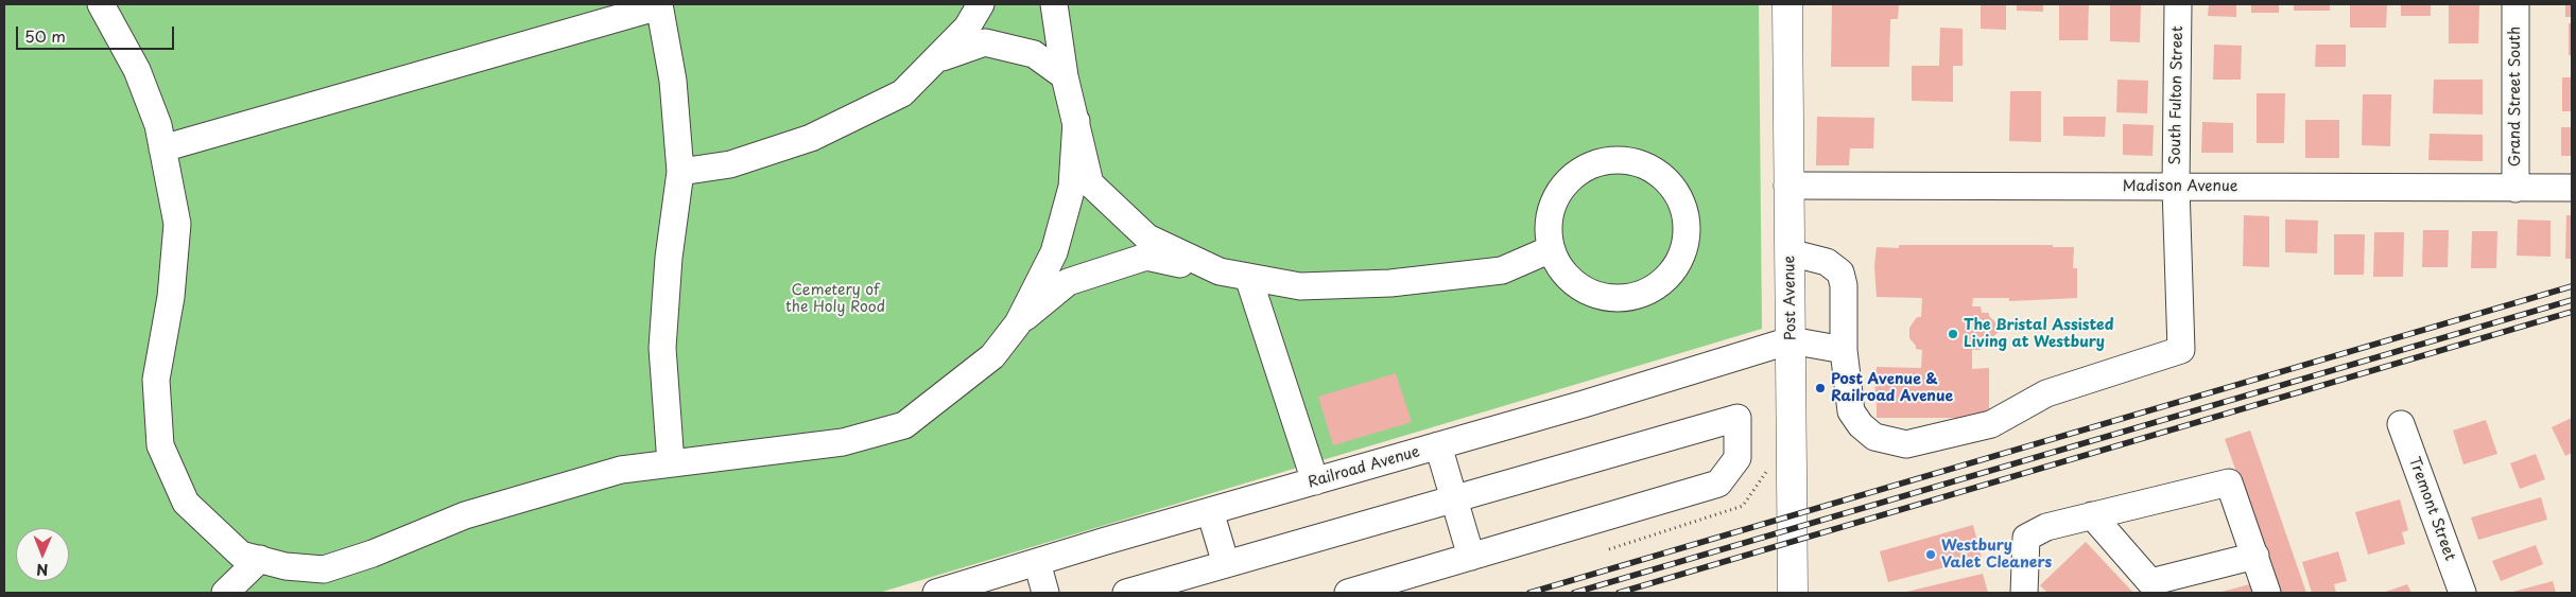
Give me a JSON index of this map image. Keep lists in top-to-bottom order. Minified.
{"streets":{"main road":["Post Avenue"],"street":["South Fulton Street","Grand Street South","Madison Avenue","Railroad Avenue","Tremont Street"]},"crossings":[["South Fulton Street","Madison Avenue"],["Grand Street South","Madison Avenue"],["Madison Avenue","Post Avenue"],["Post Avenue","Railroad Avenue"]],"parks":["Cemetery of the Holy Rood"],"places":["The Bristal Assisted Living at Westbury","Post Avenue & Railroad Avenue","Westbury Valet Cleaners"],"scale_bar":"50 m","north":"bottom"}
